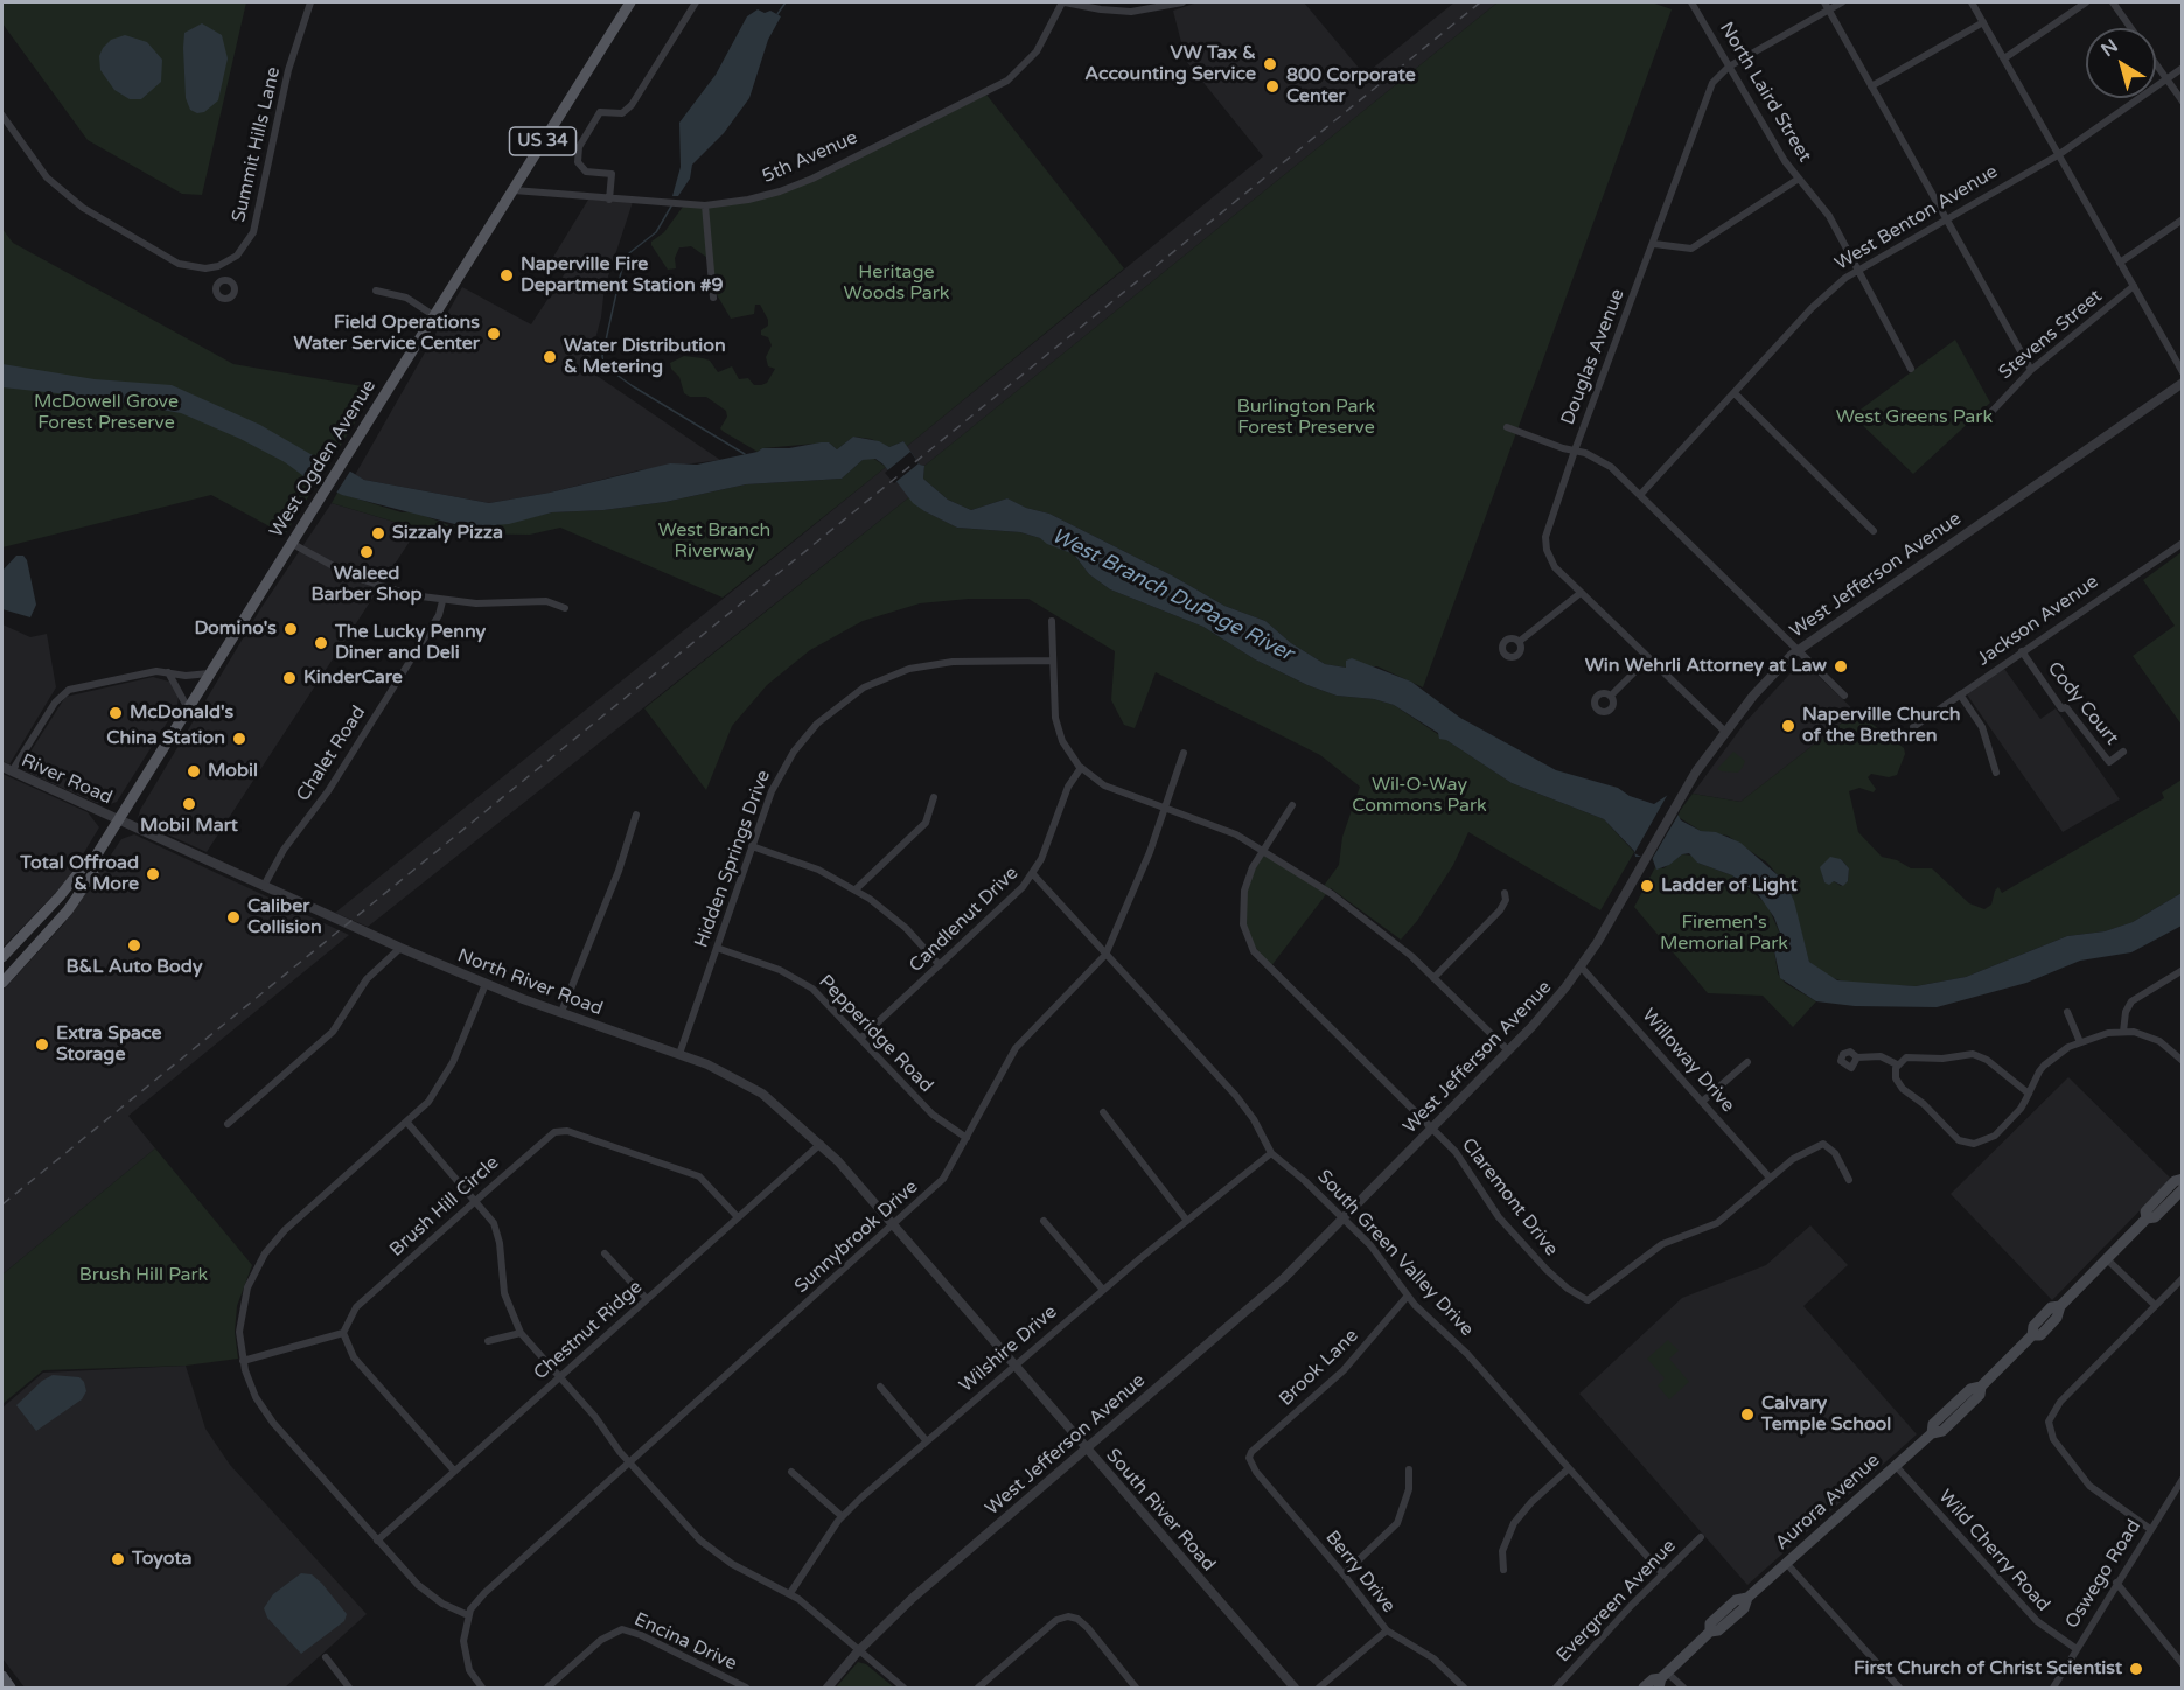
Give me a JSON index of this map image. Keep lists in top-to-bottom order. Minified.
{"streets":{"main road":["US 34","West Ogden Avenue","Aurora Avenue"],"street":["North Laird Street","Summit Hills Lane","5th Avenue","West Benton Avenue","Stevens Street","Douglas Avenue","West Jefferson Avenue","Jackson Avenue","Cody Court","Chalet Road","River Road","Hidden Springs Drive","Candlenut Drive","North River Road","Pepperidge Road","Willoway Drive","Claremont Drive","Brush Hill Circle","Sunnybrook Drive","South Green Valley Drive","Chestnut Ridge","Wilshire Drive","Brook Lane","South River Road","Wild Cherry Road","Berry Drive","Oswego Road","Evergreen Avenue","Encina Drive"]},"crossings":[["North Laird Street","West Benton Avenue"],["North Laird Street","Douglas Avenue"],["5th Avenue","West Ogden Avenue"],["Douglas Avenue","West Jefferson Avenue"],["West Ogden Avenue","River Road"],["West Ogden Avenue","North River Road"],["West Jefferson Avenue","Willoway Drive"],["West Jefferson Avenue","Claremont Drive"],["West Jefferson Avenue","South Green Valley Drive"],["West Jefferson Avenue","South River Road"],["Jackson Avenue","Cody Court"],["Chalet Road","North River Road"],["River Road","North River Road"],["Hidden Springs Drive","North River Road"],["Hidden Springs Drive","Pepperidge Road"],["Candlenut Drive","Pepperidge Road"],["Candlenut Drive","South Green Valley Drive"],["North River Road","Sunnybrook Drive"],["North River Road","Chestnut Ridge"],["North River Road","South River Road"],["Pepperidge Road","Sunnybrook Drive"],["Willoway Drive","Claremont Drive"],["Sunnybrook Drive","South Green Valley Drive"],["Sunnybrook Drive","South River Road"],["South Green Valley Drive","Wilshire Drive"],["South Green Valley Drive","Brook Lane"],["South Green Valley Drive","Evergreen Avenue"],["Wilshire Drive","South River Road"],["Brook Lane","Berry Drive"],["Aurora Avenue","Wild Cherry Road"],["Wild Cherry Road","Oswego Road"]],"water":["West Branch DuPage River"],"parks":["Heritage Woods Park","McDowell Grove Forest Preserve","Burlington Park Forest Preserve","West Greens Park","West Branch Riverway","Wil-O-Way Commons Park","Firemen's Memorial Park","Brush Hill Park"],"places":["VW Tax & Accounting Service","800 Corporate Center","Naperville Fire Department Station #9","Field Operations Water Service Center","Water Distribution & Metering","Sizzaly Pizza","Waleed Barber Shop","Domino's","The Lucky Penny Diner and Deli","Win Wehrli Attorney at Law","KinderCare","McDonald's","Naperville Church of the Brethren","China Station","Mobil","Mobil Mart","Total Offroad & More","Ladder of Light","Caliber Collision","B&L Auto Body","Extra Space Storage","Calvary Temple School","Toyota","First Church of Christ Scientist"],"north":"top left"}
